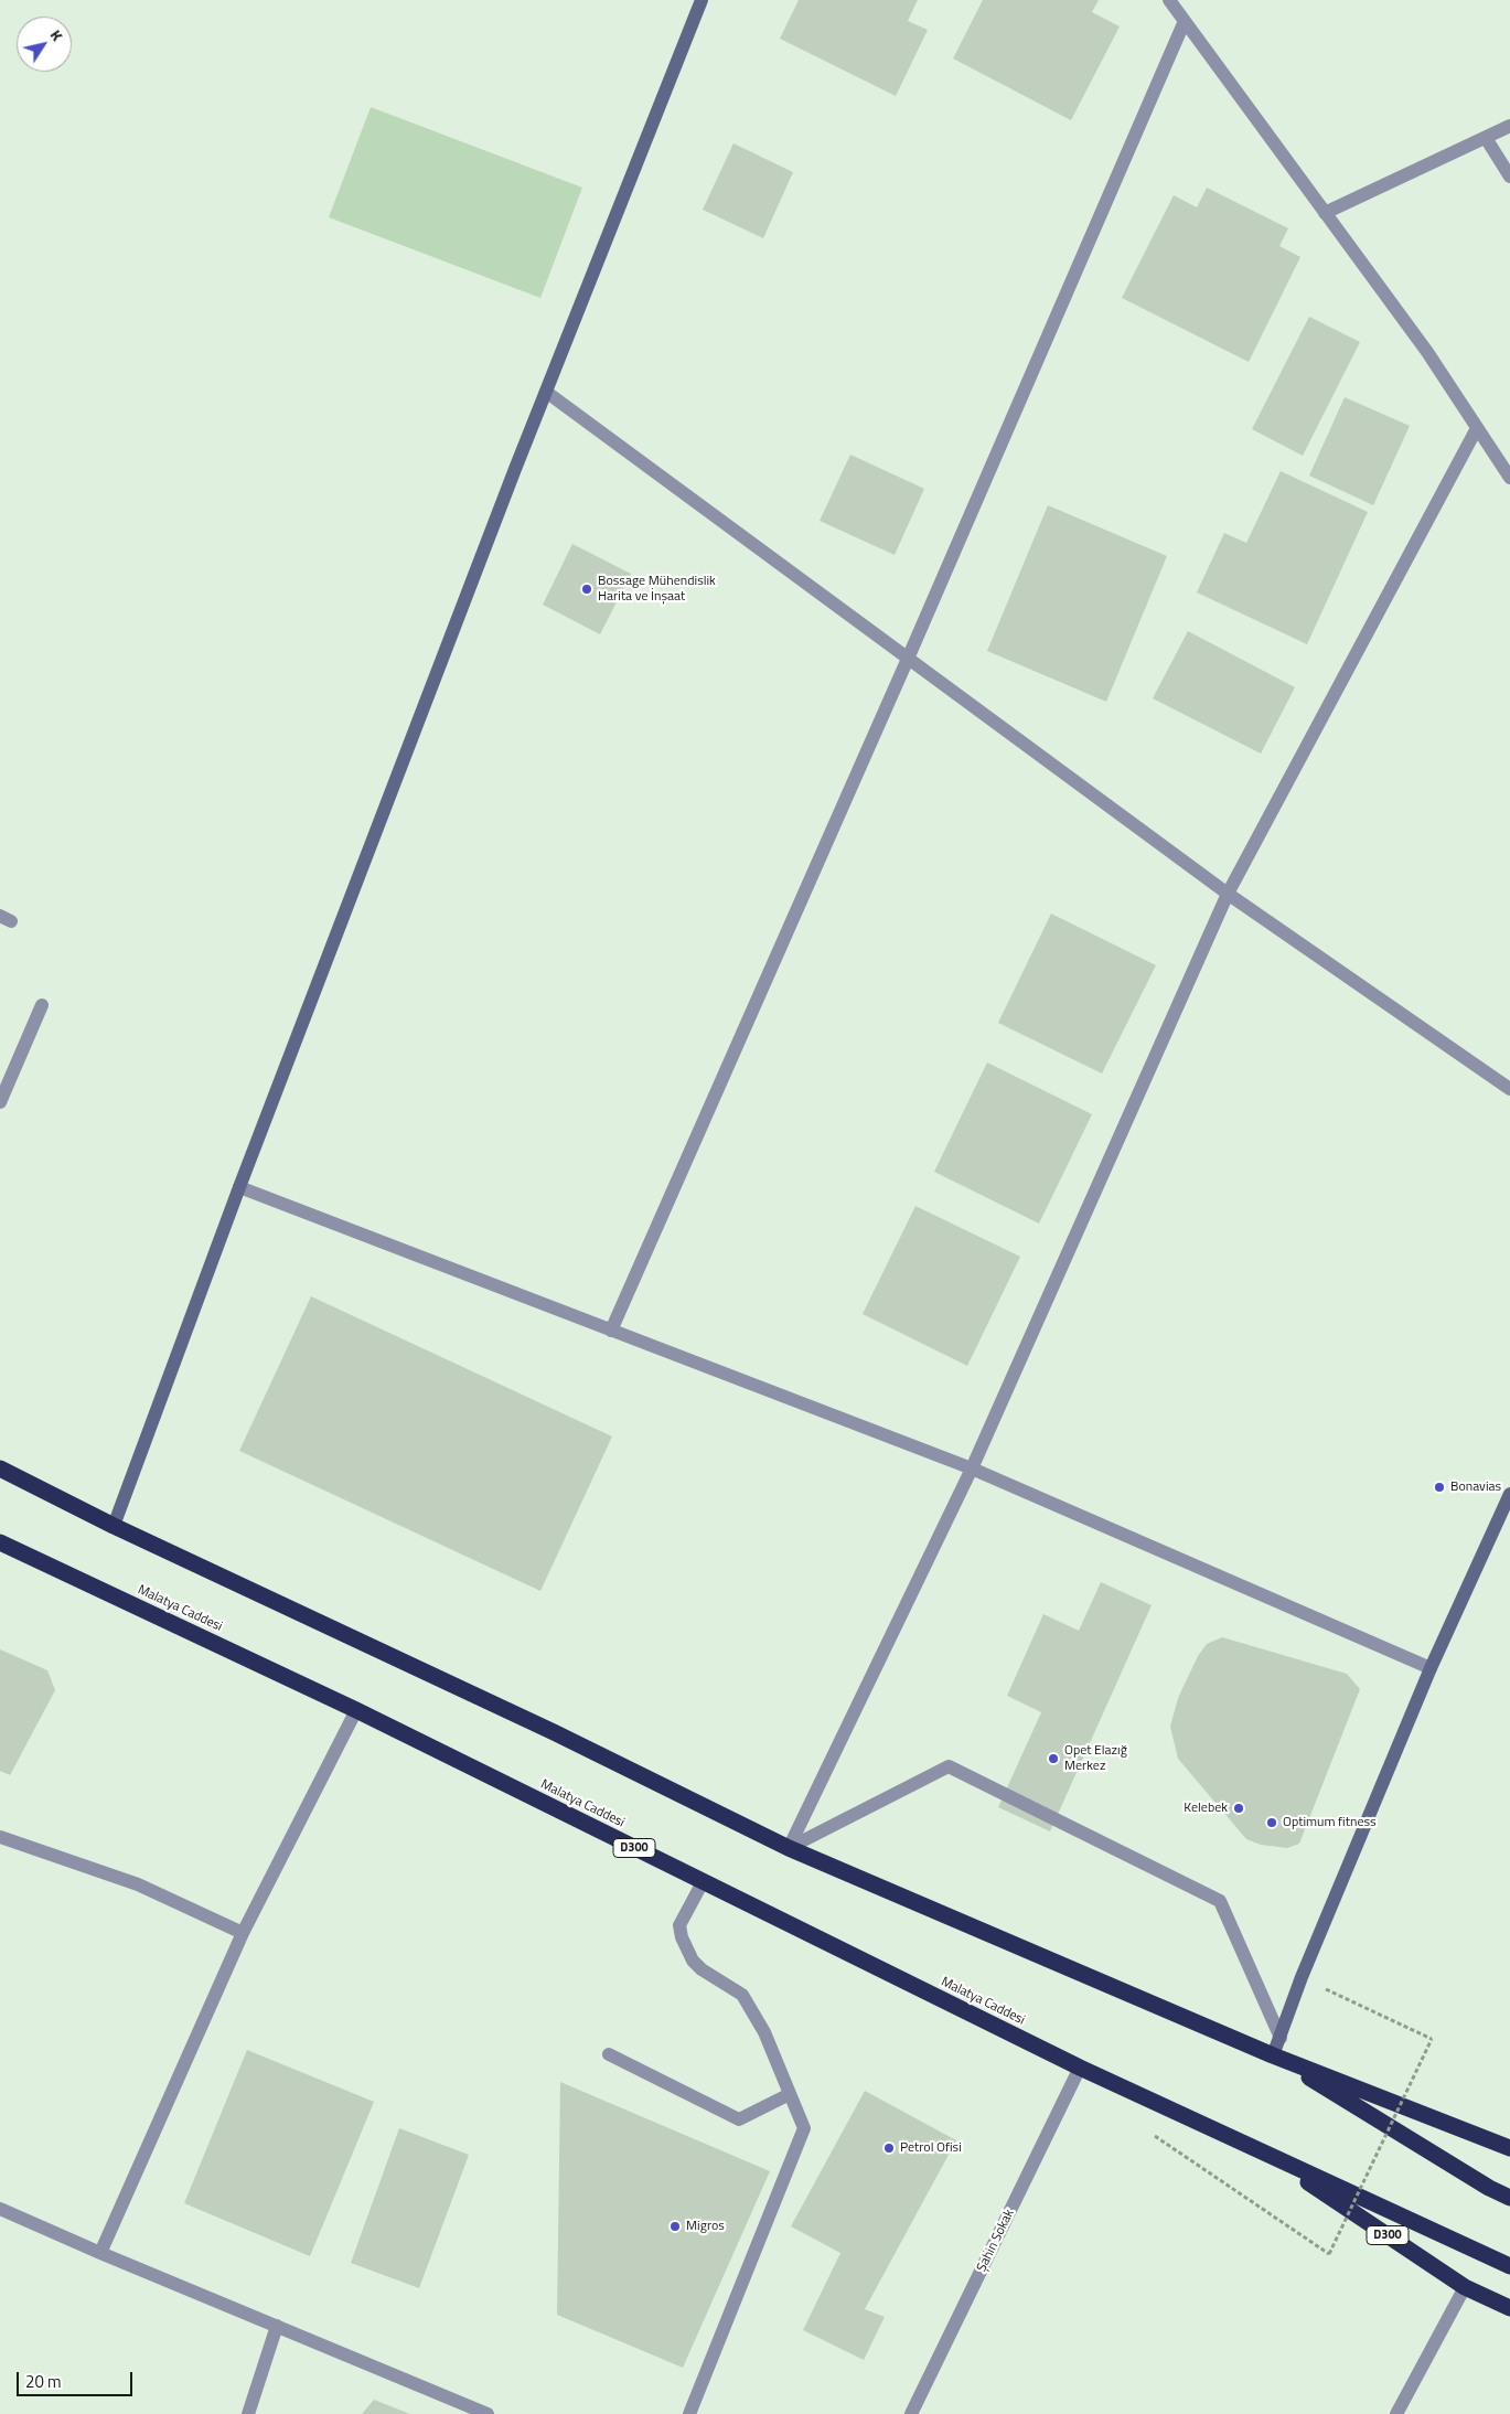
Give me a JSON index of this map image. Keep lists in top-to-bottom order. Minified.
{"streets":{"highway":["Malatya Caddesi","D300"],"street":["Şahin Sokak"]},"crossings":[["Malatya Caddesi","D300"],["Malatya Caddesi","Şahin Sokak"]],"places":["Bossage Mühendislik Harita ve İnşaat","Bonavias","Opet Elazığ Merkez","Kelebek","Optimum fitness","Petrol Ofisi","Migros"],"scale_bar":"20 m","north":"top right"}
